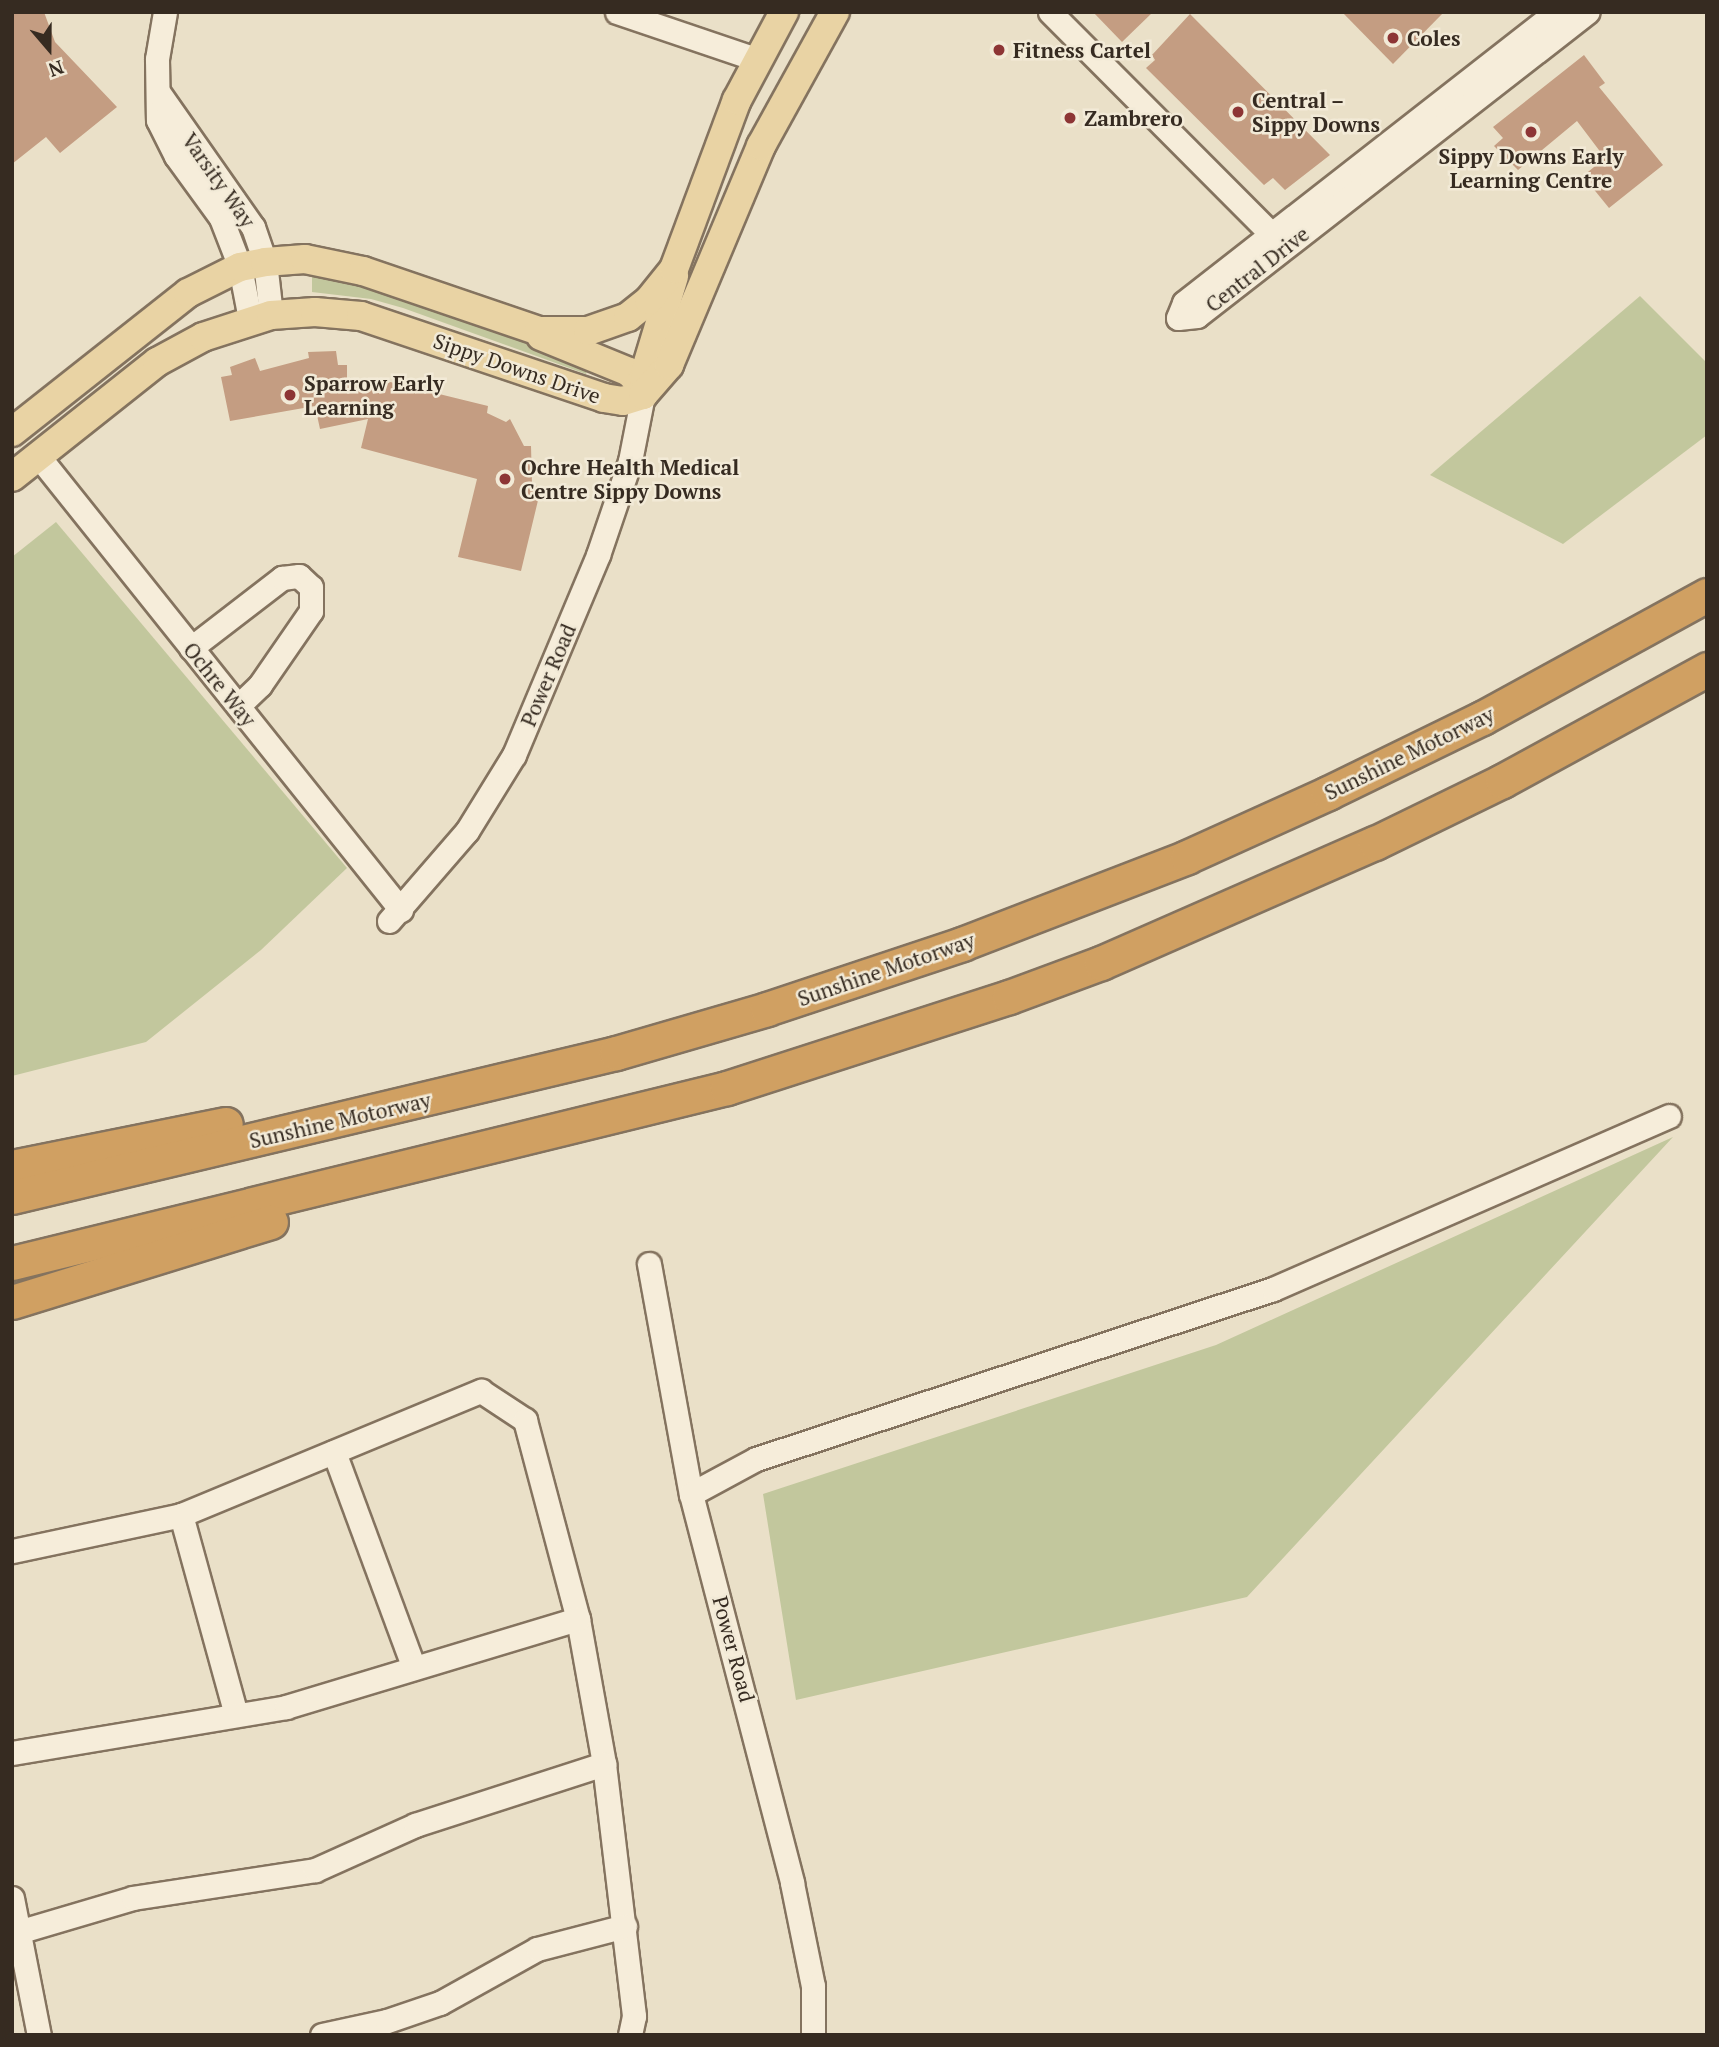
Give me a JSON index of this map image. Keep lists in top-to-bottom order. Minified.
{"streets":{"highway":["Sunshine Motorway"],"main road":["Sippy Downs Drive"],"street":["Varsity Way","Central Drive","Power Road","Ochre Way"]},"crossings":[["Varsity Way","Sippy Downs Drive"],["Sippy Downs Drive","Power Road"],["Sippy Downs Drive","Ochre Way"],["Power Road","Ochre Way"]],"places":["Coles","Fitness Cartel","Central – Sippy Downs","Zambrero","Sippy Downs Early Learning Centre","Sparrow Early Learning","Ochre Health Medical Centre Sippy Downs"],"north":"bottom"}
